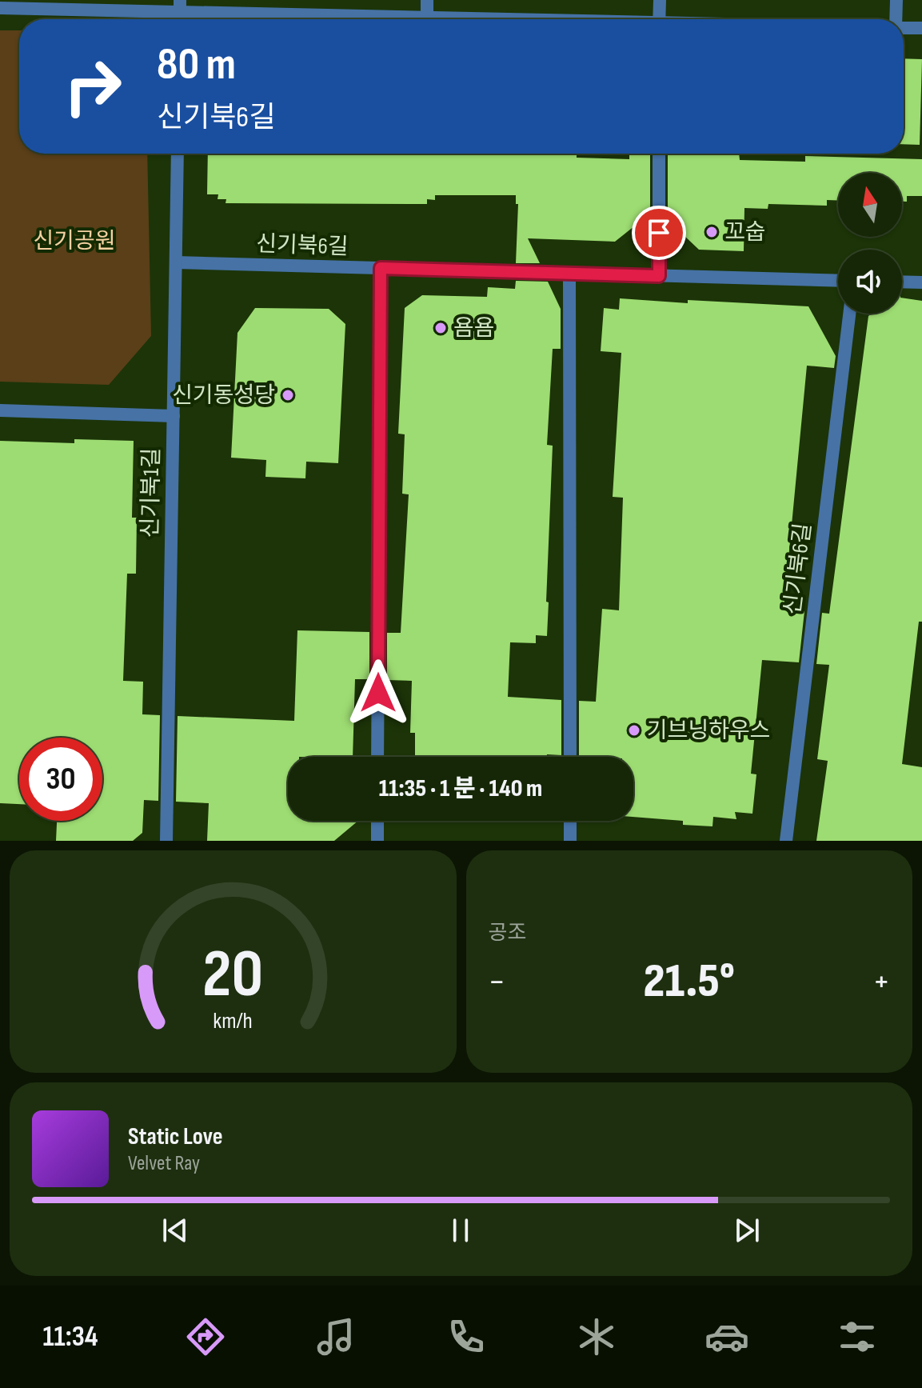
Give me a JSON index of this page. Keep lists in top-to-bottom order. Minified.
{"streets":{"street":["신기북6길","신기북1길"]},"crossings":[["신기북6길","신기북1길"]],"parks":["신기공원"],"places":["꼬숩","욤욤","신기동성당","기브닝하우스"],"north":"top","page":{"turn":["80 m","신기북6길"],"limit":"30","trip":"11:35 · 1 분 · 140 m","tile":"공조","heat":["−","21.5°","+"],"song":["Static Love","Velvet Ray"],"tabs":"11:34","gauge":["20","km/h"]}}
